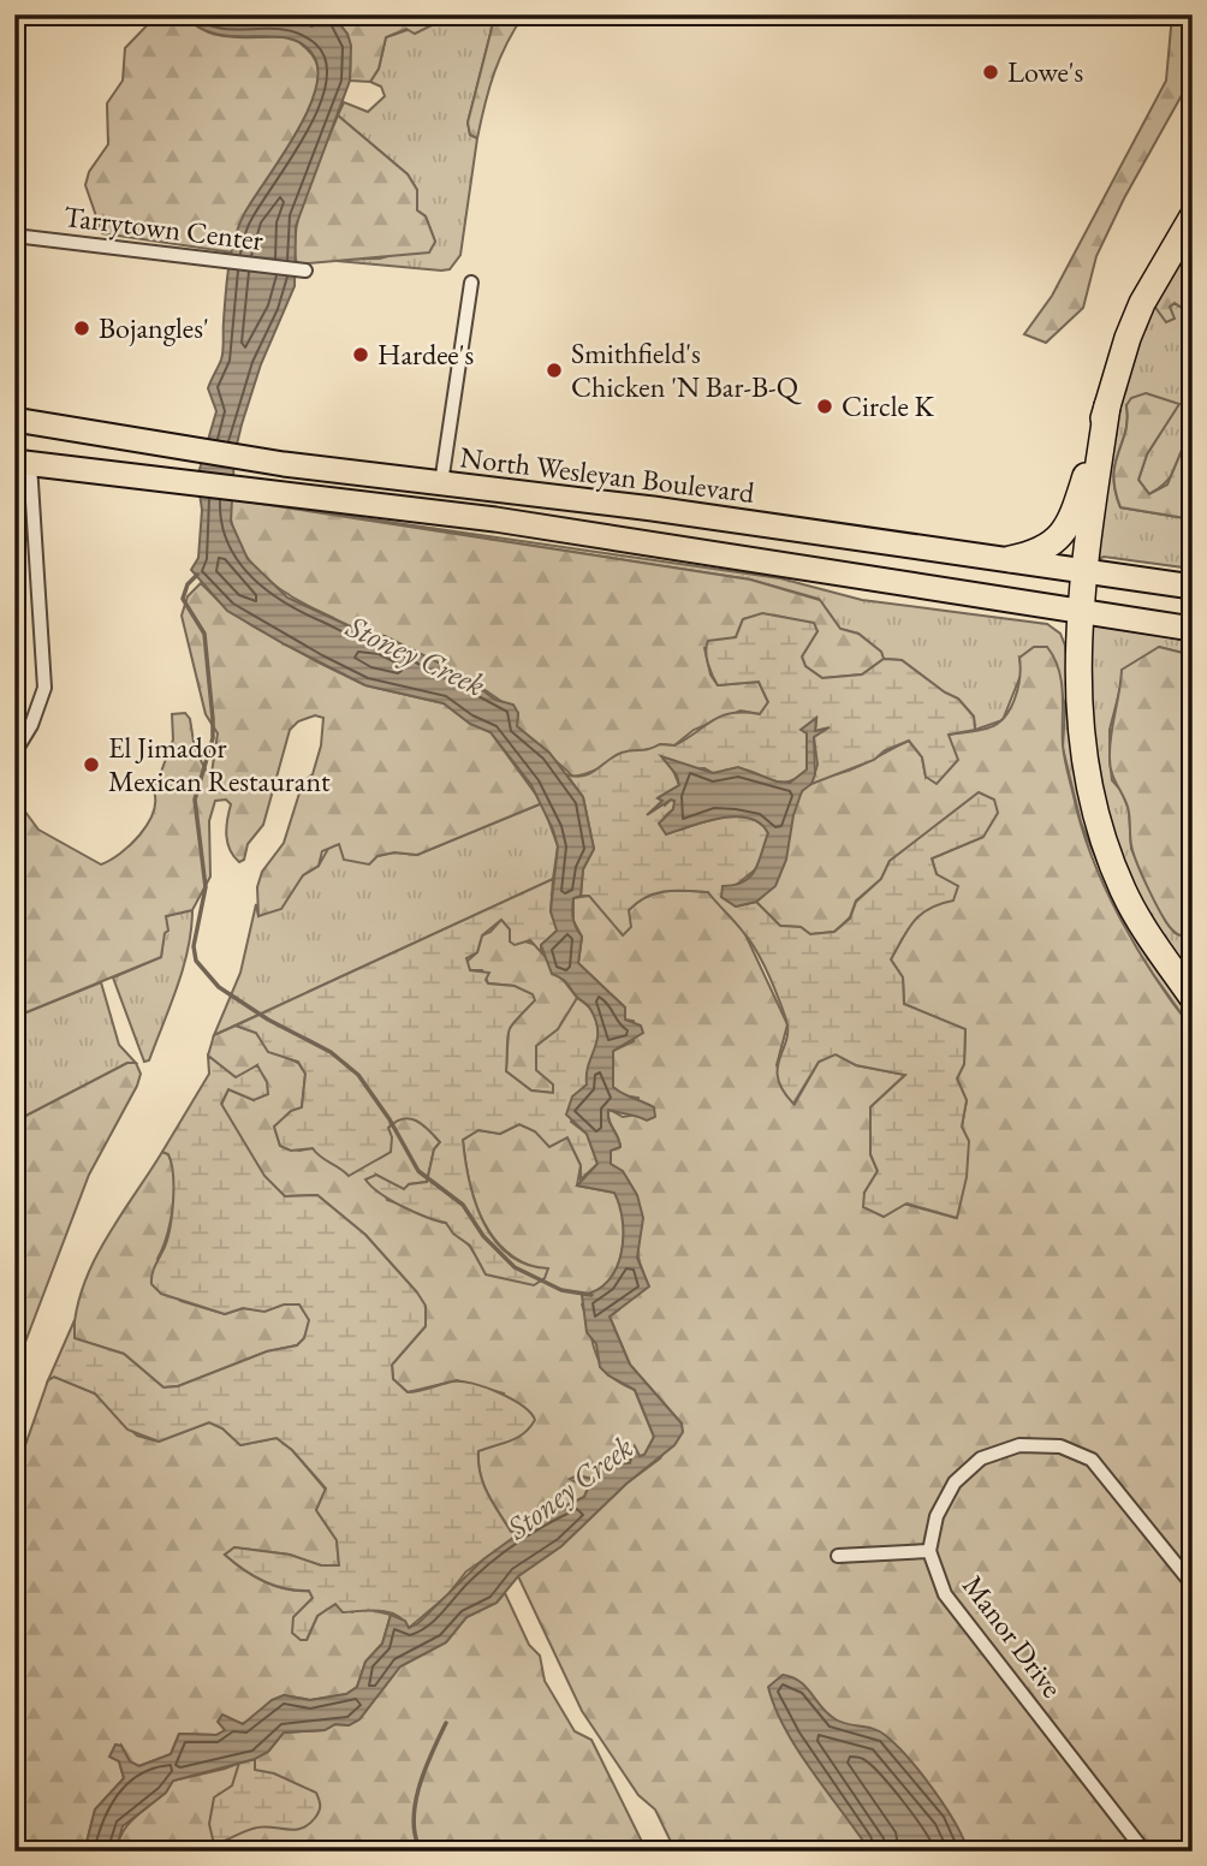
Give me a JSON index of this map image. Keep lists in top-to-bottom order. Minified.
{"streets":{"highway":["North Wesleyan Boulevard"],"street":["Tarrytown Center","Manor Drive"]},"water":["Stoney Creek"],"places":["Lowe's","Bojangles'","Hardee's","Smithfield's Chicken 'N Bar-B-Q","Circle K","El Jimador Mexican Restaurant"]}
